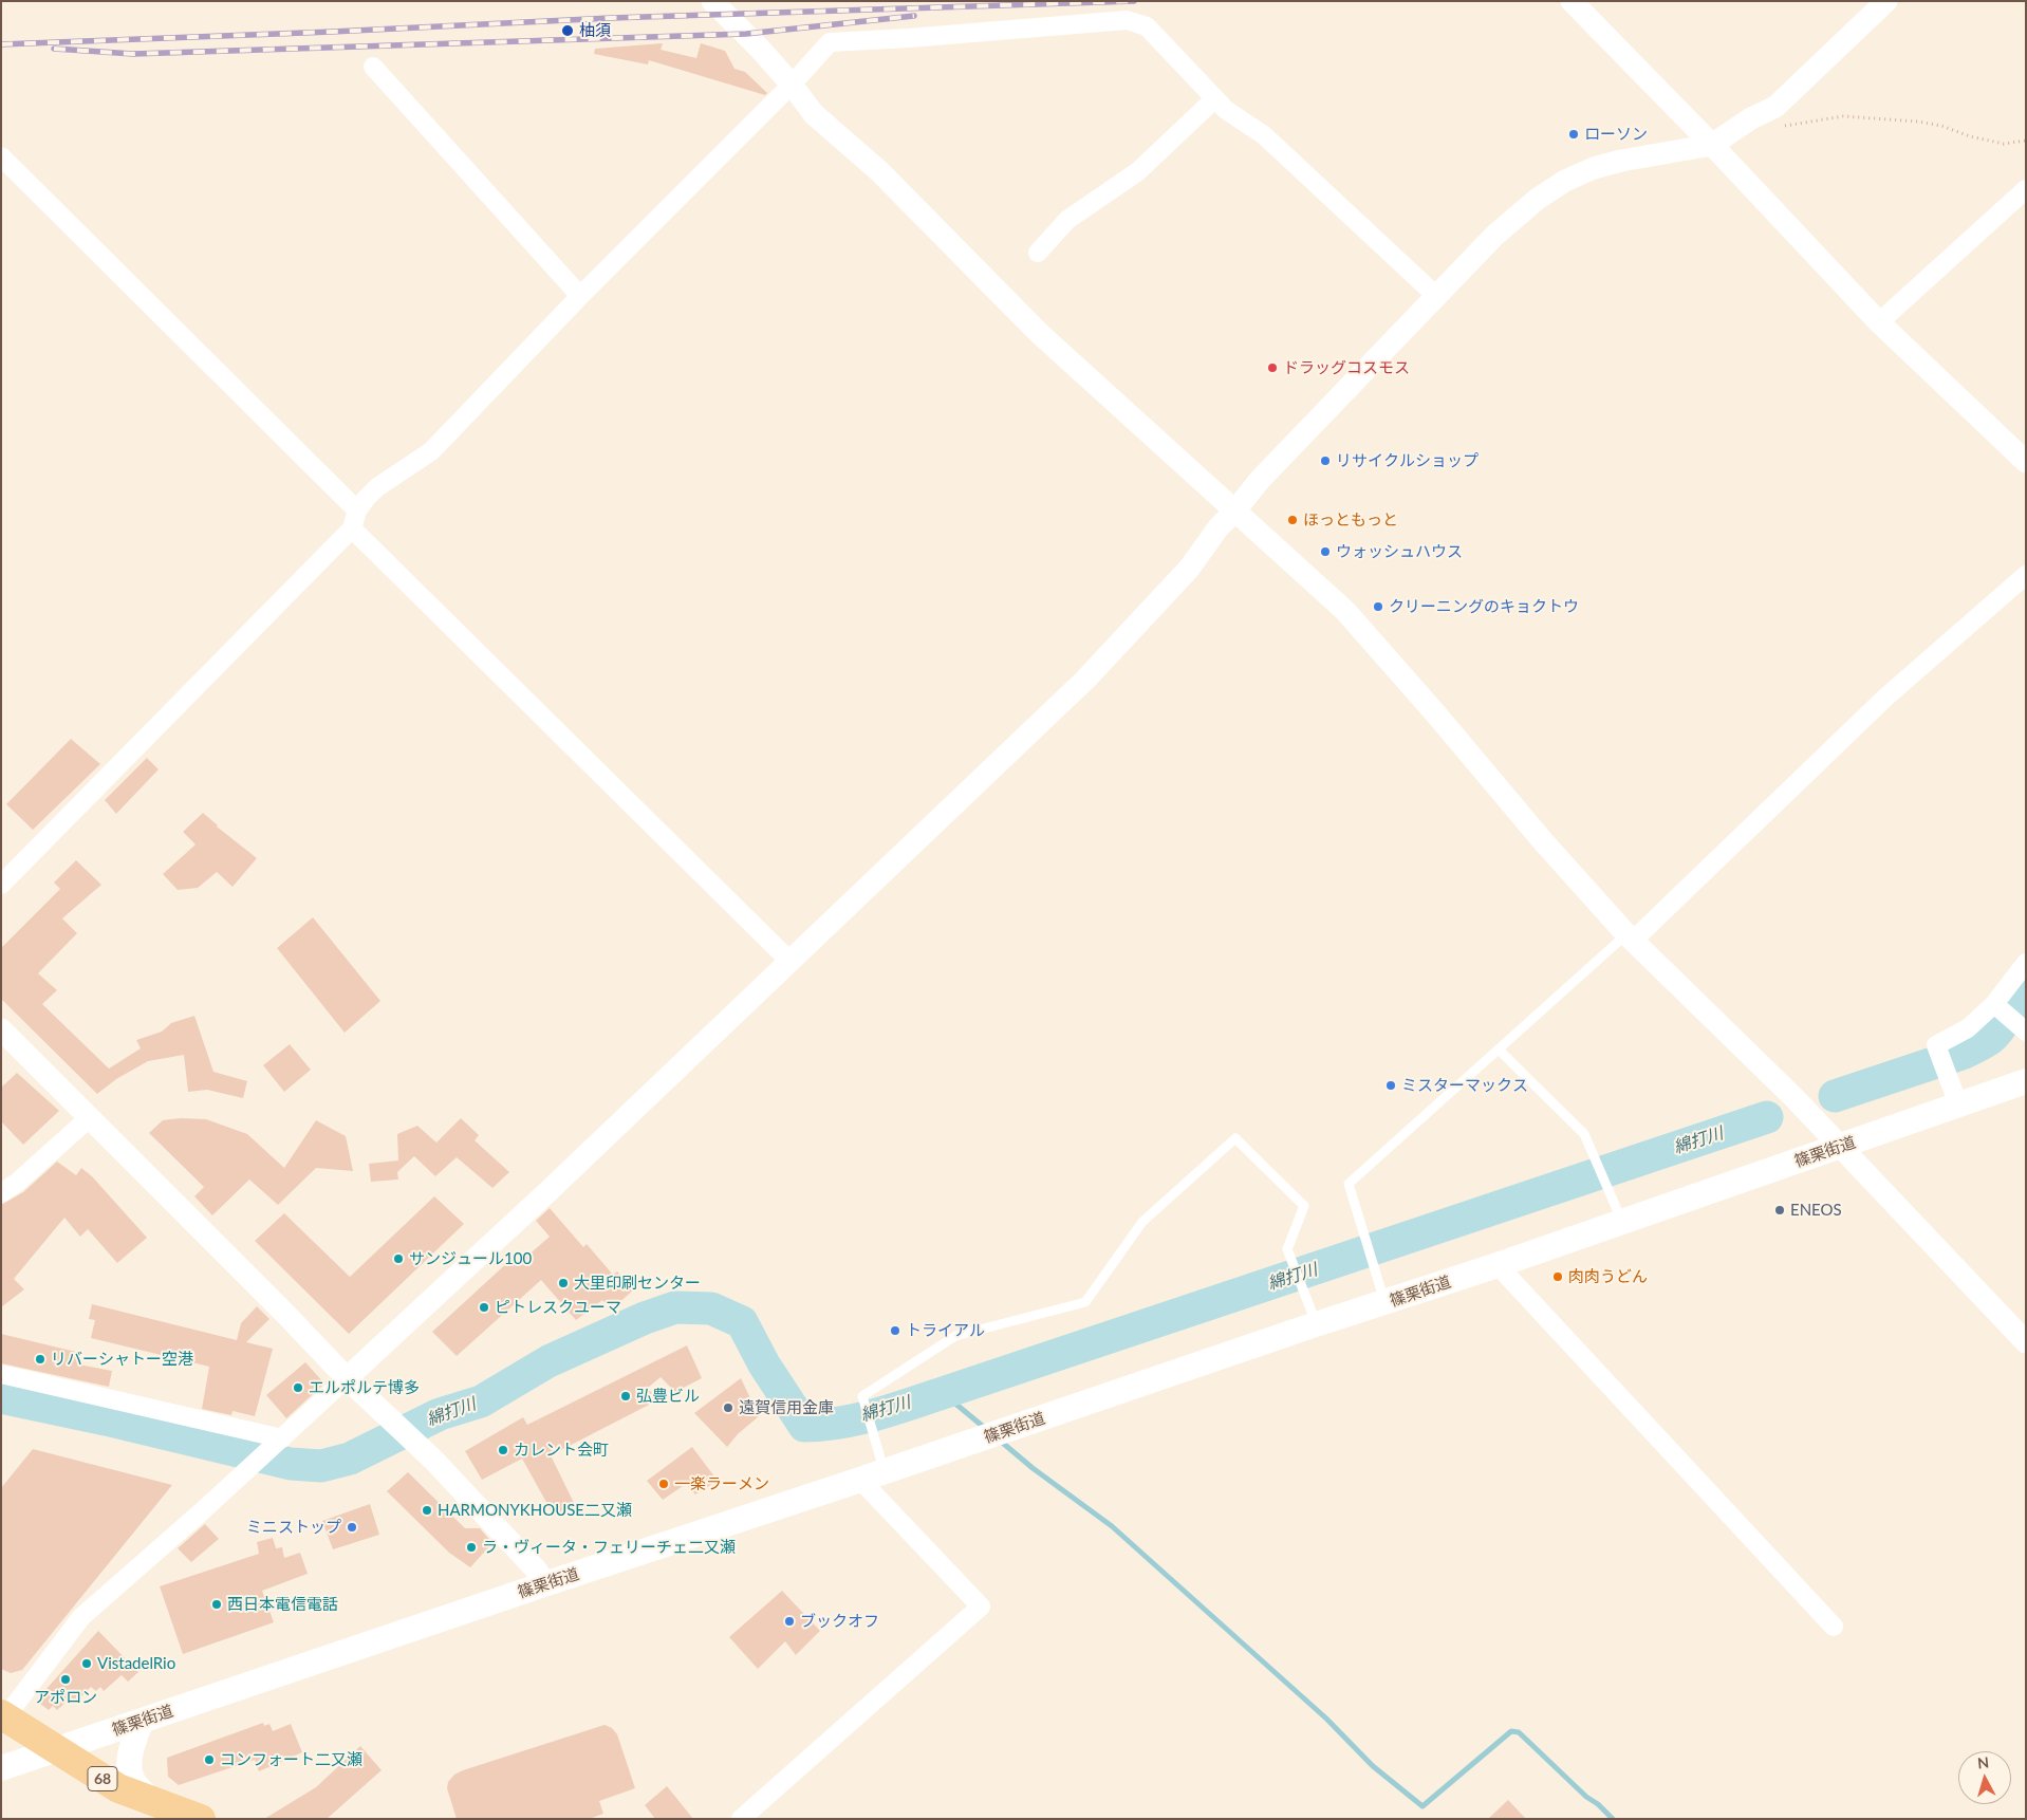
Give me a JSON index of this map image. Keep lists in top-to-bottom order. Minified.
{"streets":{"main road":["篠栗街道","68"]},"crossings":[["篠栗街道","68"]],"water":["綿打川"],"places":["柚須","ローソン","ドラッグコスモス","リサイクルショップ","ほっともっと","ウォッシュハウス","クリーニングのキョクトウ","ミスターマックス","ENEOS","サンジュール100","肉肉うどん","大里印刷センター","ピトレスクユーマ","トライアル","リバーシャトー空港","エルポルテ博多","弘豊ビル","遠賀信用金庫","カレント会町","一楽ラーメン","HARMONYKHOUSE二又瀬","ミニストップ","ラ・ヴィータ・フェリーチェ二又瀬","西日本電信電話","ブックオフ","VistadelRio","アポロン","コンフォート二又瀬"],"north":"top"}
